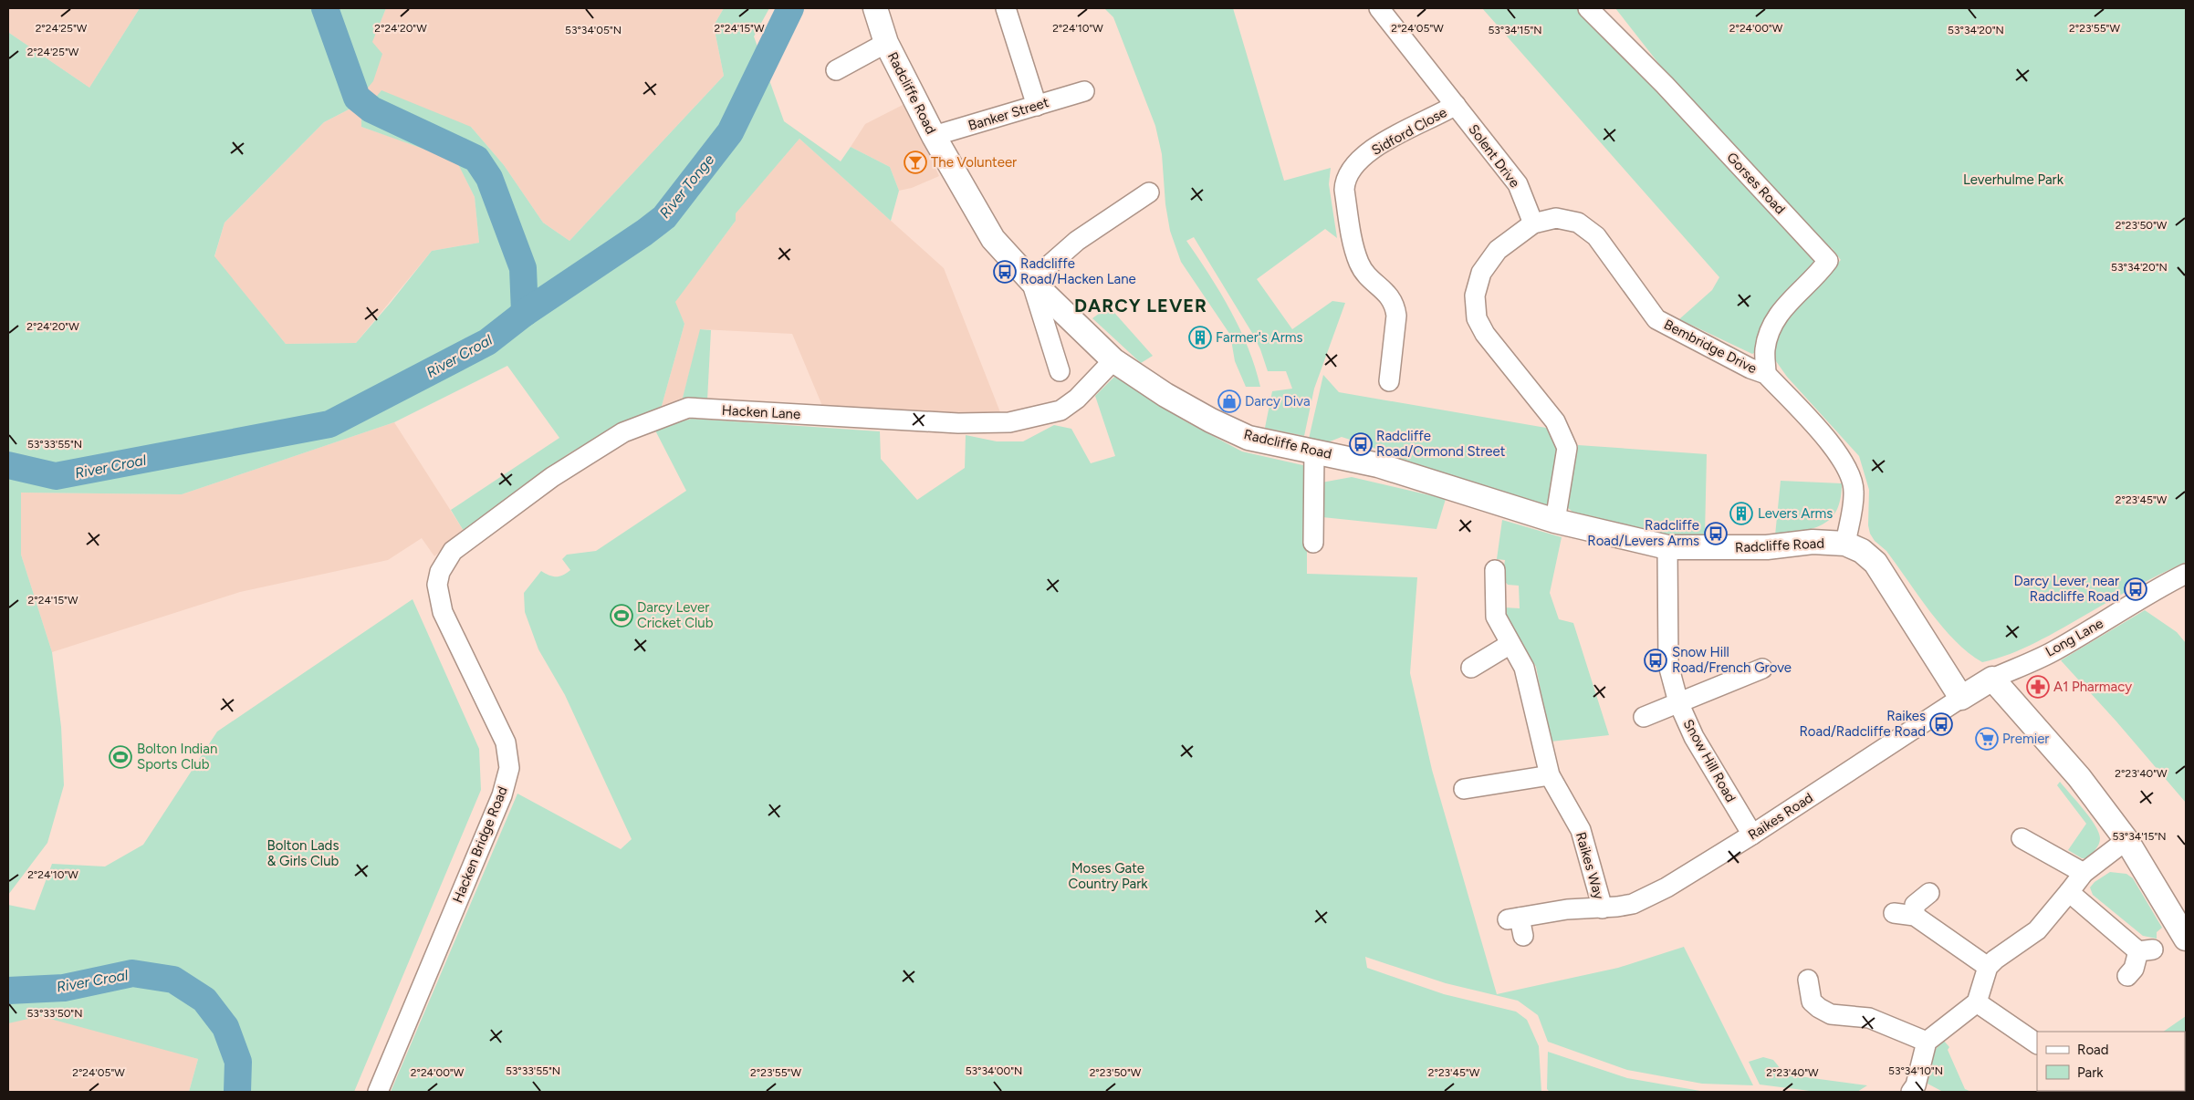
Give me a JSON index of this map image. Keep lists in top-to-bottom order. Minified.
{"streets":{"main road":["Radcliffe Road","Long Lane"],"street":["Banker Street","Sidford Close","Solent Drive","Gorses Road","Bembridge Drive","Hacken Lane","Snow Hill Road","Raikes Road","Hacken Bridge Road","Raikes Way"]},"crossings":[["Radcliffe Road","Banker Street"],["Radcliffe Road","Bembridge Drive"],["Radcliffe Road","Hacken Lane"],["Radcliffe Road","Long Lane"],["Radcliffe Road","Snow Hill Road"],["Radcliffe Road","Raikes Road"],["Sidford Close","Solent Drive"],["Solent Drive","Bembridge Drive"],["Gorses Road","Bembridge Drive"],["Hacken Lane","Hacken Bridge Road"],["Long Lane","Raikes Road"],["Snow Hill Road","Raikes Road"],["Raikes Road","Raikes Way"]],"districts":["DARCY LEVER"],"water":["River Tonge","River Croal"],"parks":["Leverhulme Park","Bolton Lads & Girls Club","Moses Gate Country Park"],"places":{"bar":["The Volunteer"],"bus stop":["Radcliffe Road/Hacken Lane","Radcliffe Road/Ormond Street","Radcliffe Road/Levers Arms","Darcy Lever, near Radcliffe Road","Snow Hill Road/French Grove","Raikes Road/Radcliffe Road"],"building":["Farmer's Arms","Levers Arms"],"shop":["Darcy Diva"],"sports":["Darcy Lever Cricket Club","Bolton Indian Sports Club"],"pharmacy":["A1 Pharmacy"],"supermarket":["Premier"]},"legend":["Road","Park"],"coordinates":["2°24'00\"W","2°24'25\"W","2°24'20\"W","2°24'15\"W","2°24'10\"W","2°24'05\"W","2°23'55\"W","53°34'05\"N","53°34'15\"N","53°34'20\"N","2°23'50\"W","53°33'55\"N","2°23'45\"W","2°23'40\"W","53°33'50\"N","53°34'00\"N","53°34'10\"N"]}
